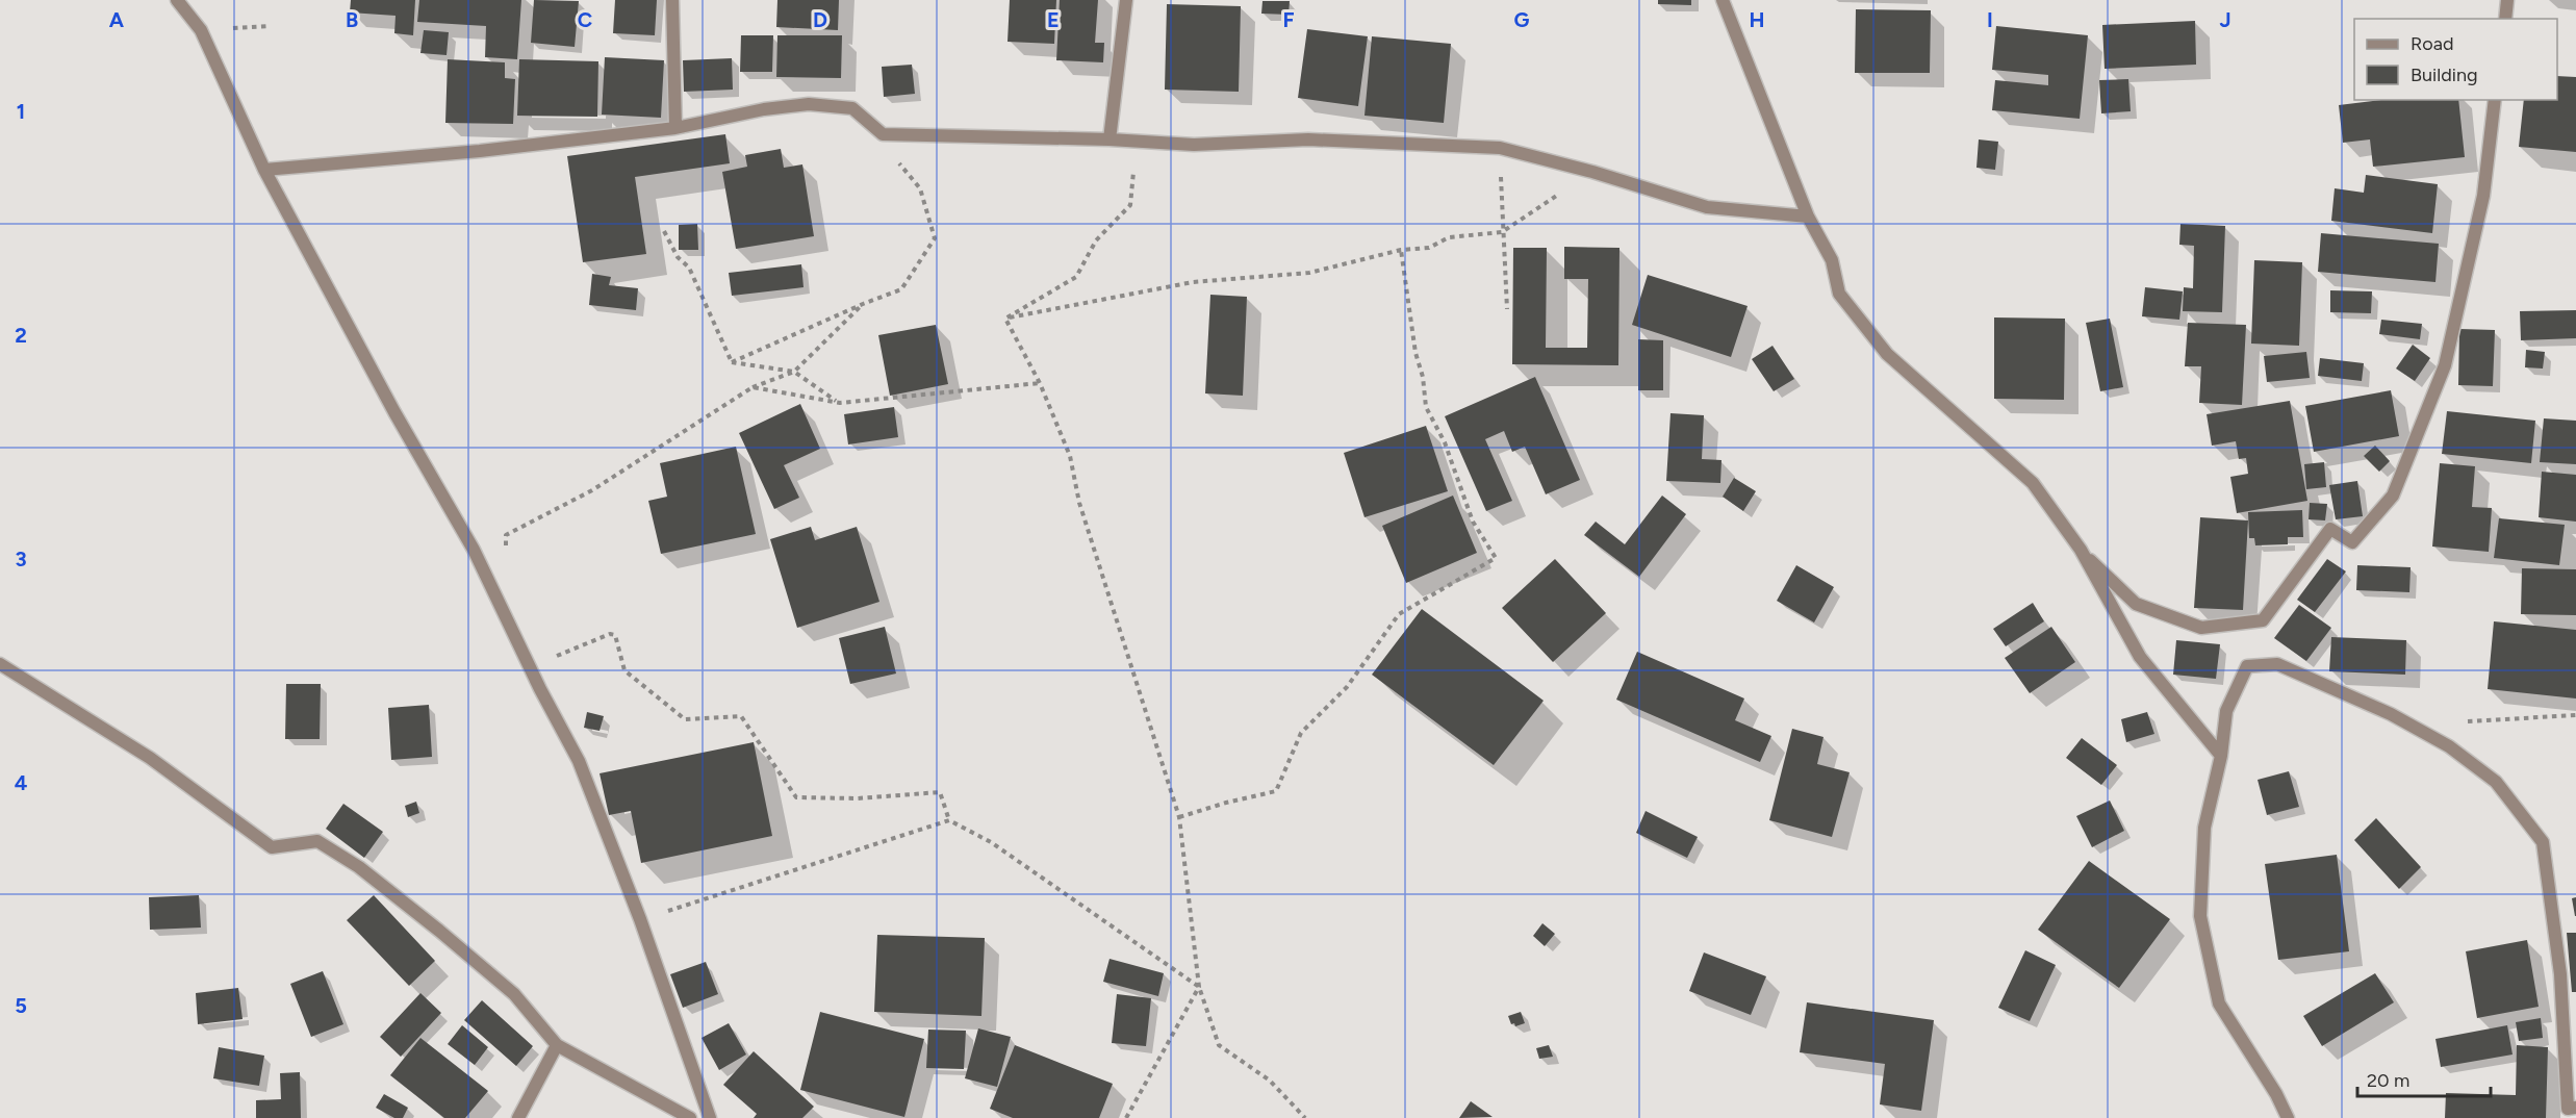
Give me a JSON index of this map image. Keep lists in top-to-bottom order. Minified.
{"legend":["Road","Building"],"scale_bar":"20 m","grid":{"columns":["A","B","C","D","E","F","G","H","I","J"],"rows":["1","2","3","4","5"]}}
